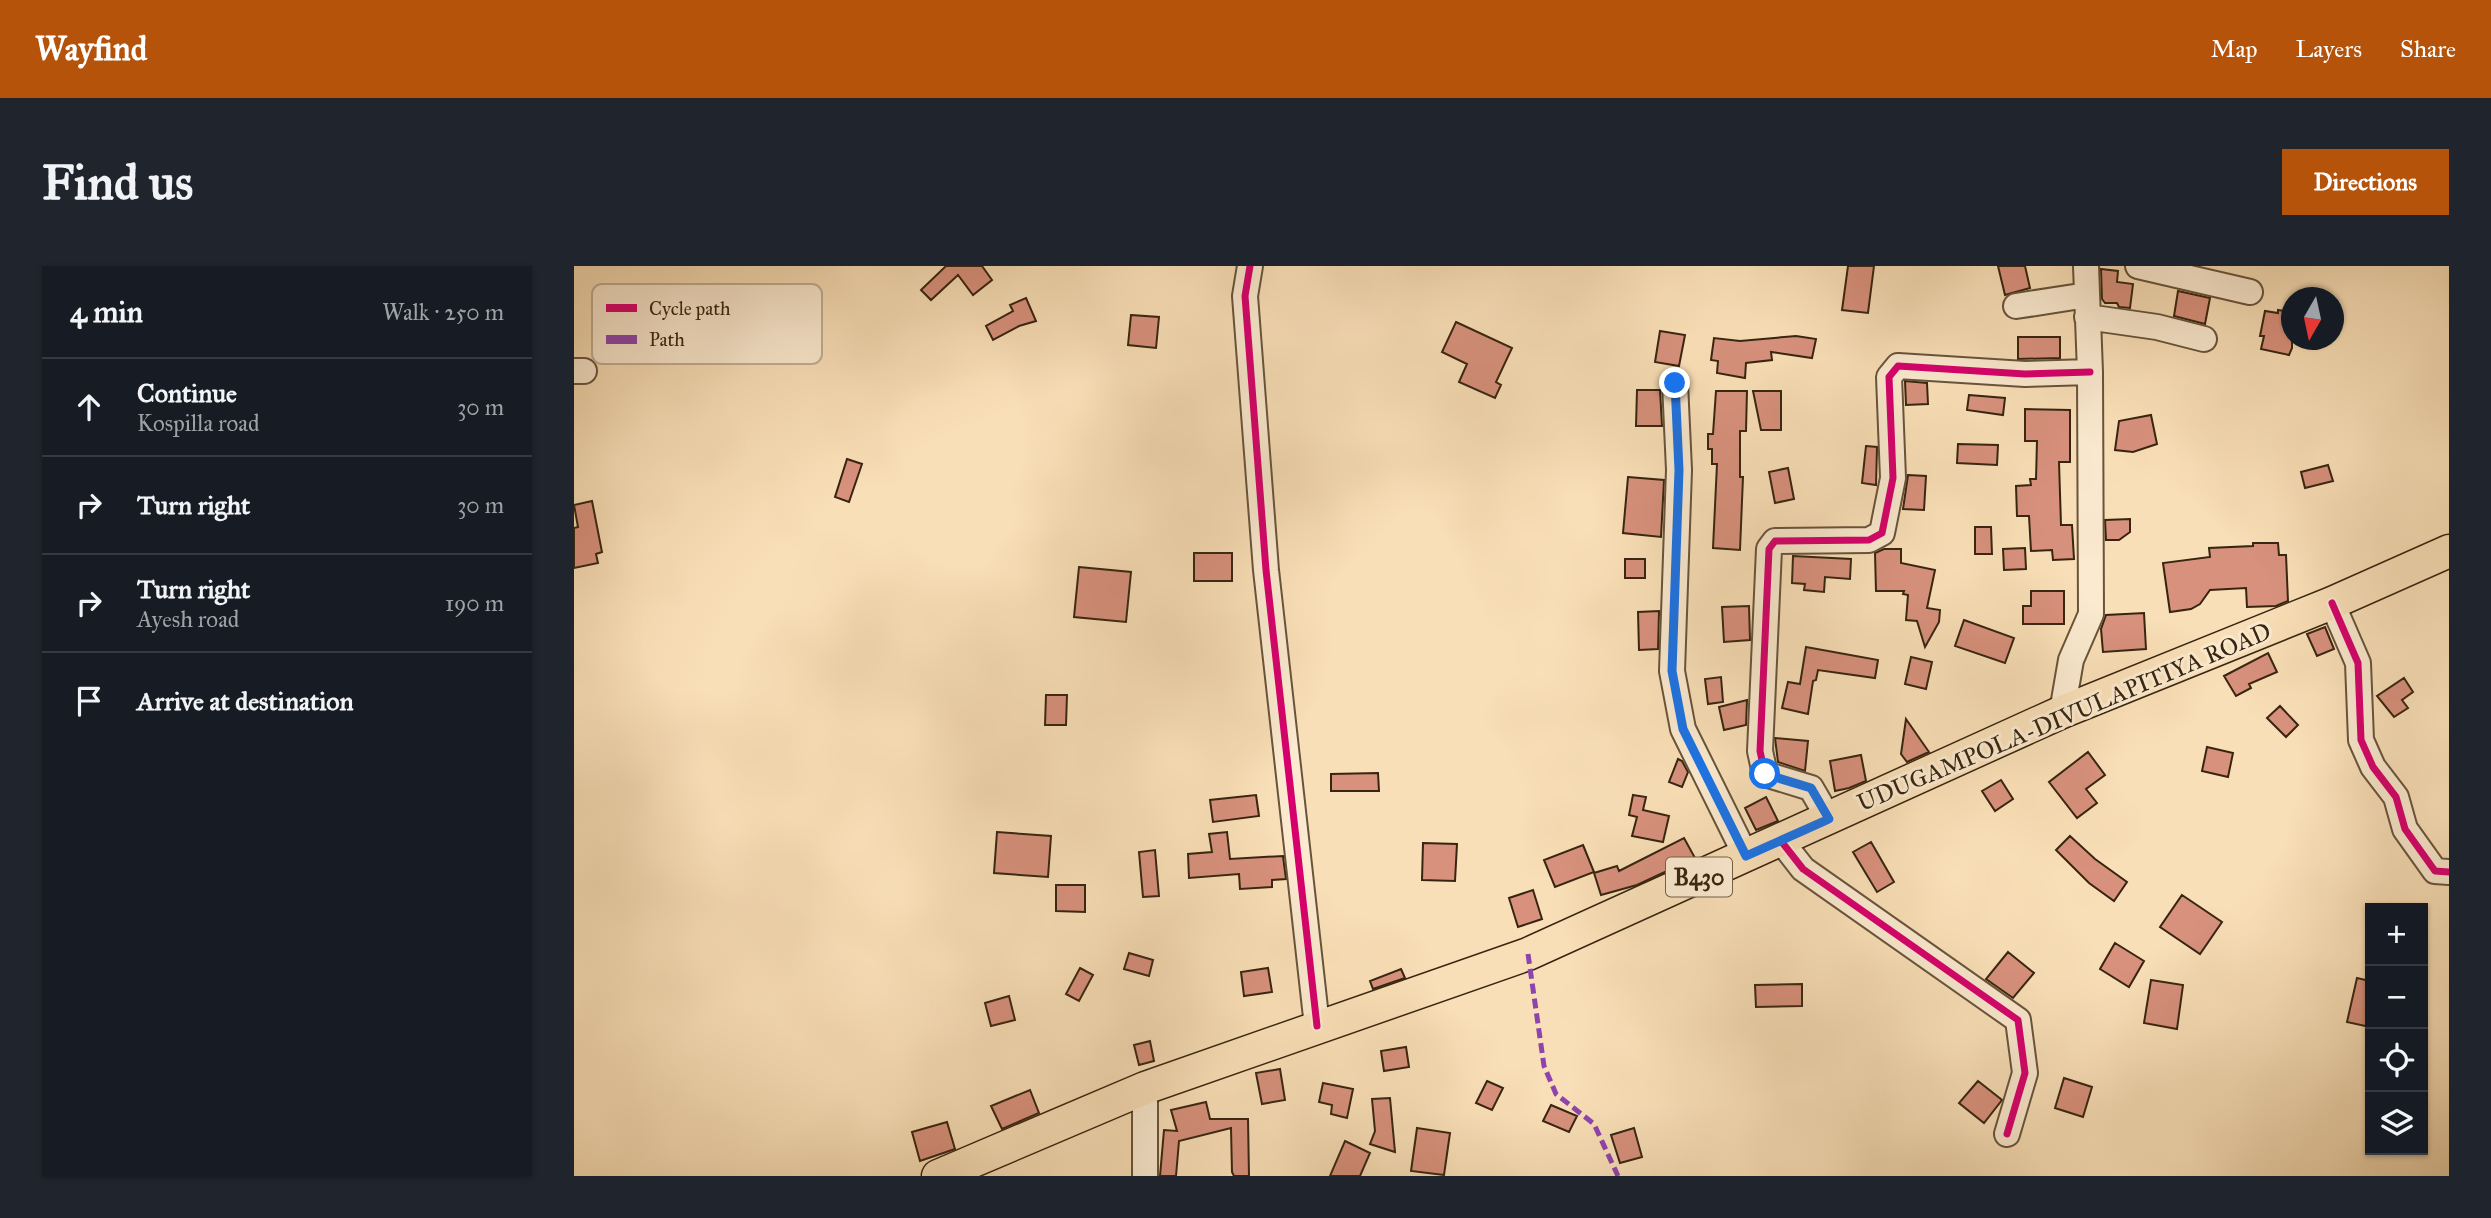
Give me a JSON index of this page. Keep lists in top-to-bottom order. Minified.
{"streets":{"main road":["UDUGAMPOLA-DIVULAPITIYA ROAD","B430"]},"legend":["Cycle path","Path"],"north":"bottom","page":{"header":"Wayfind","nav":["Map","Layers","Share"],"buttons":"Directions","title":"Find us","heading":["4 min","Walk · 250 m"],"list":[["Continue","Kospilla road","30 m"],["Turn right","30 m"],["Turn right","Ayesh road","190 m"],"Arrive at destination"],"map_buttons":["+","−"]}}
